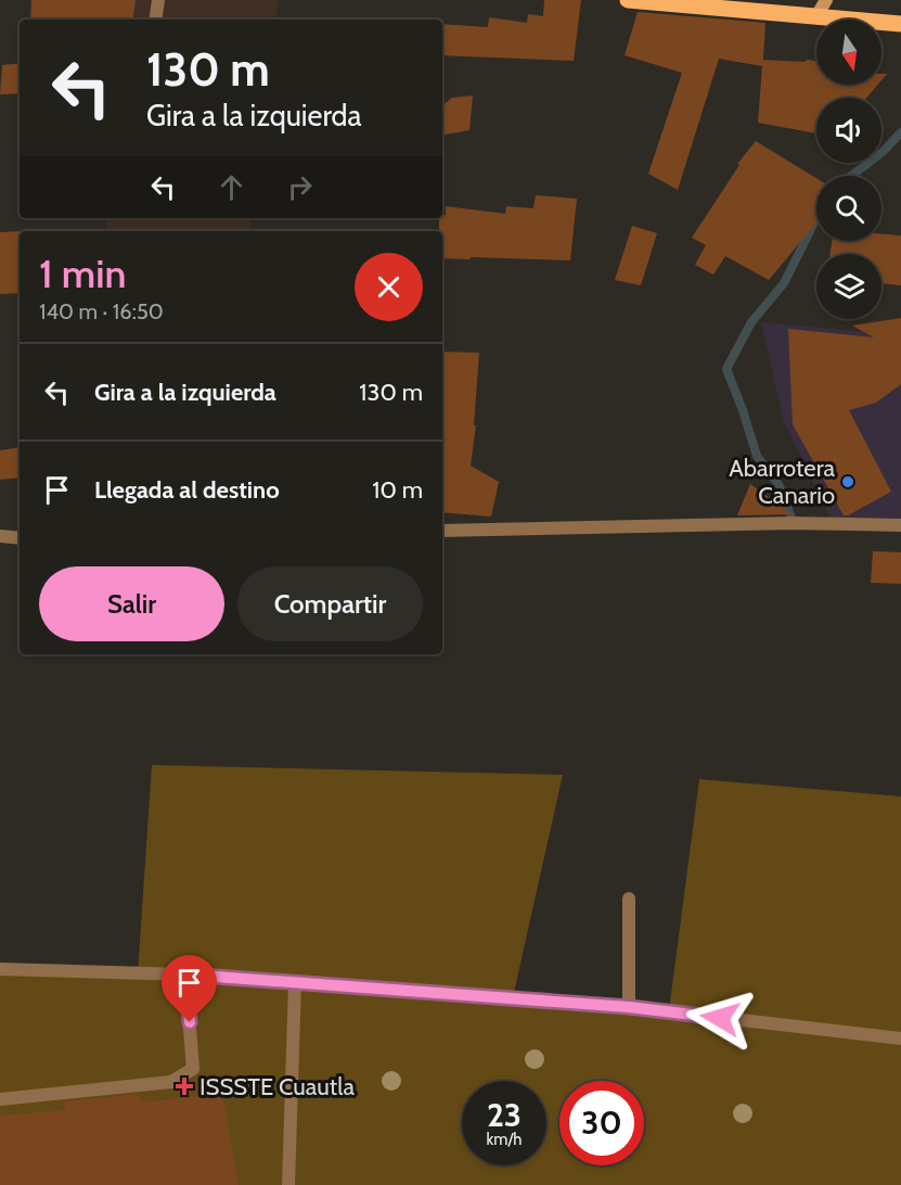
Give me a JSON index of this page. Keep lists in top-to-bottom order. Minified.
{"places":{"other":["Abarrotera Canario"],"health":["ISSSTE Cuautla"]},"north":"bottom","page":{"turn":["130 m","Gira a la izquierda"],"heading":["1 min","140 m · 16:50"],"list":[{"name":"Gira a la izquierda","value":"130 m"},{"name":"Llegada al destino","value":"10 m"}],"buttons":["Salir","Compartir"],"speed":"23 km/h","limit":"30"}}
